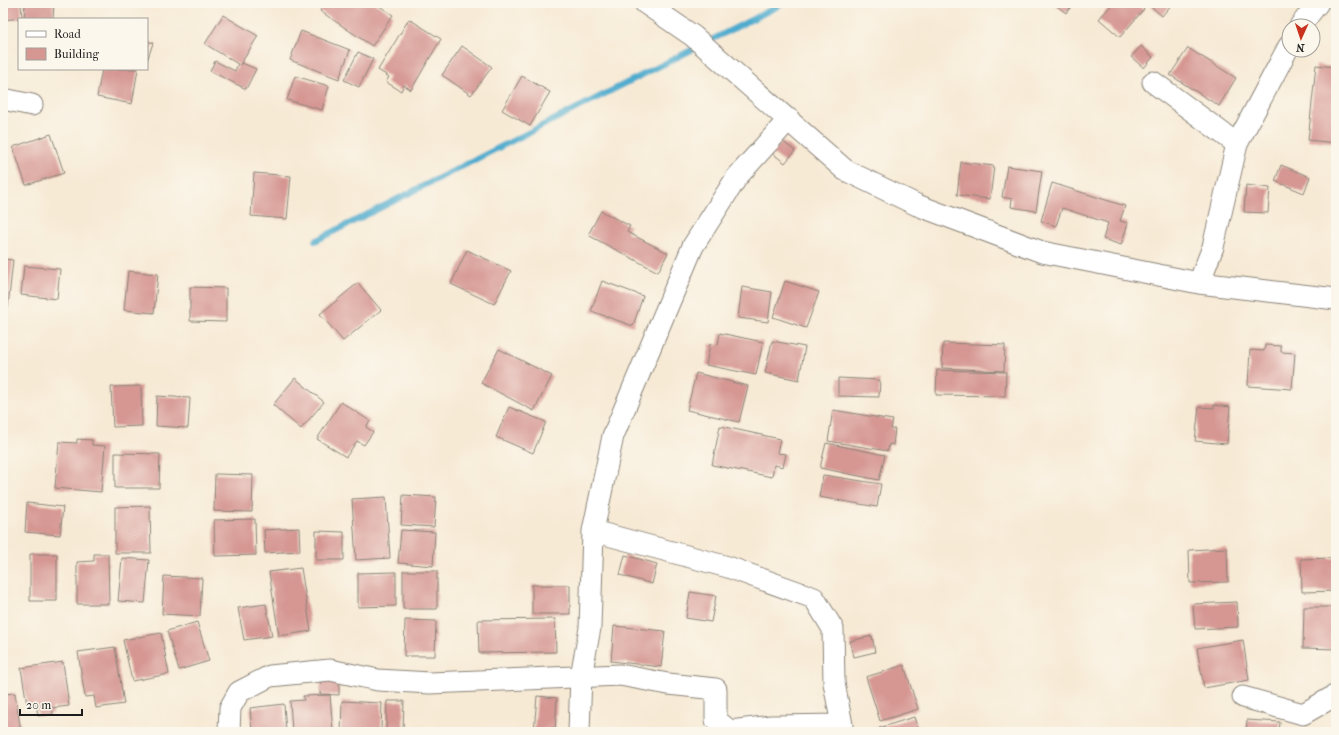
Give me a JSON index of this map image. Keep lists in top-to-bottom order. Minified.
{"legend":["Road","Building"],"scale_bar":"20 m","north":"bottom"}
